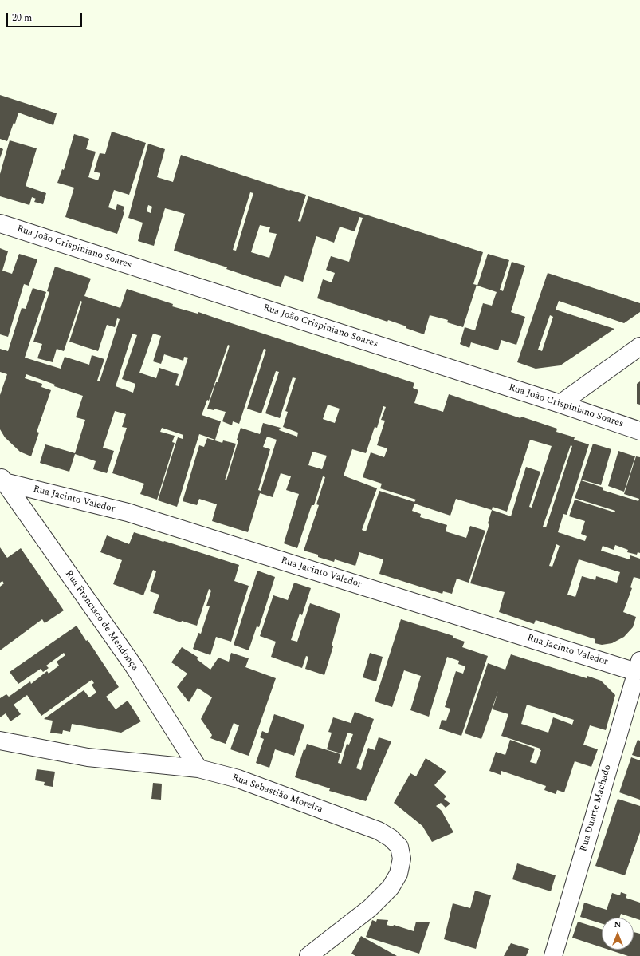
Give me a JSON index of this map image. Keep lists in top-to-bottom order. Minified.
{"streets":{"street":["Rua João Crispiniano Soares","Rua Jacinto Valedor","Rua Francisco de Mendonça","Rua Sebastião Moreira","Rua Duarte Machado"]},"crossings":[["Rua Jacinto Valedor","Rua Francisco de Mendonça"],["Rua Jacinto Valedor","Rua Duarte Machado"],["Rua Francisco de Mendonça","Rua Sebastião Moreira"]],"scale_bar":"20 m","north":"top"}
